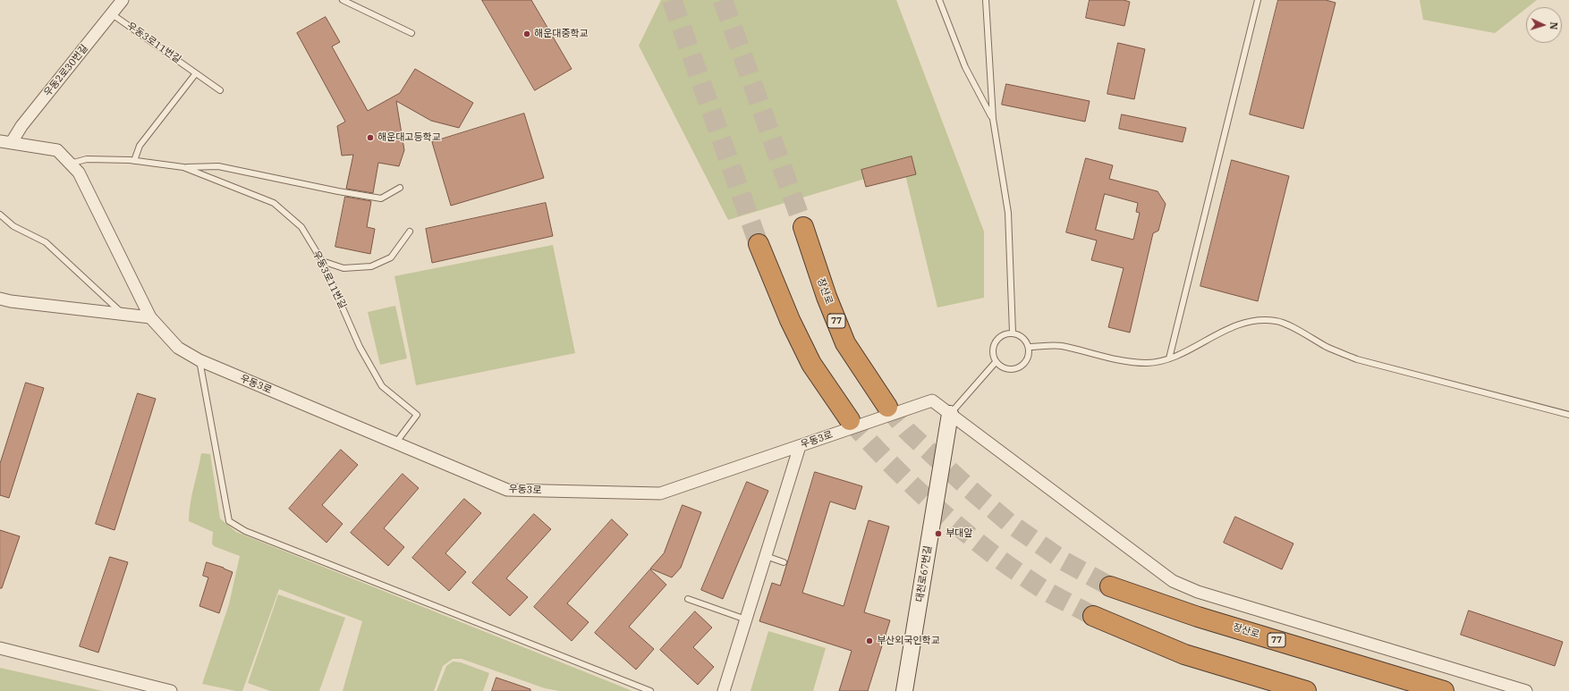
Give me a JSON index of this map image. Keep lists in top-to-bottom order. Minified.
{"streets":{"highway":["장산로","77"],"street":["우동2로30번길","우동3로","대천로67번길"],"lane":["우동3로11번길"]},"crossings":[["우동3로11번길","우동2로30번길"],["우동3로11번길","우동3로"],["우동3로","대천로67번길"]],"places":["해운대중학교","해운대고등학교","부대앞","부산외국인학교"],"north":"right"}
